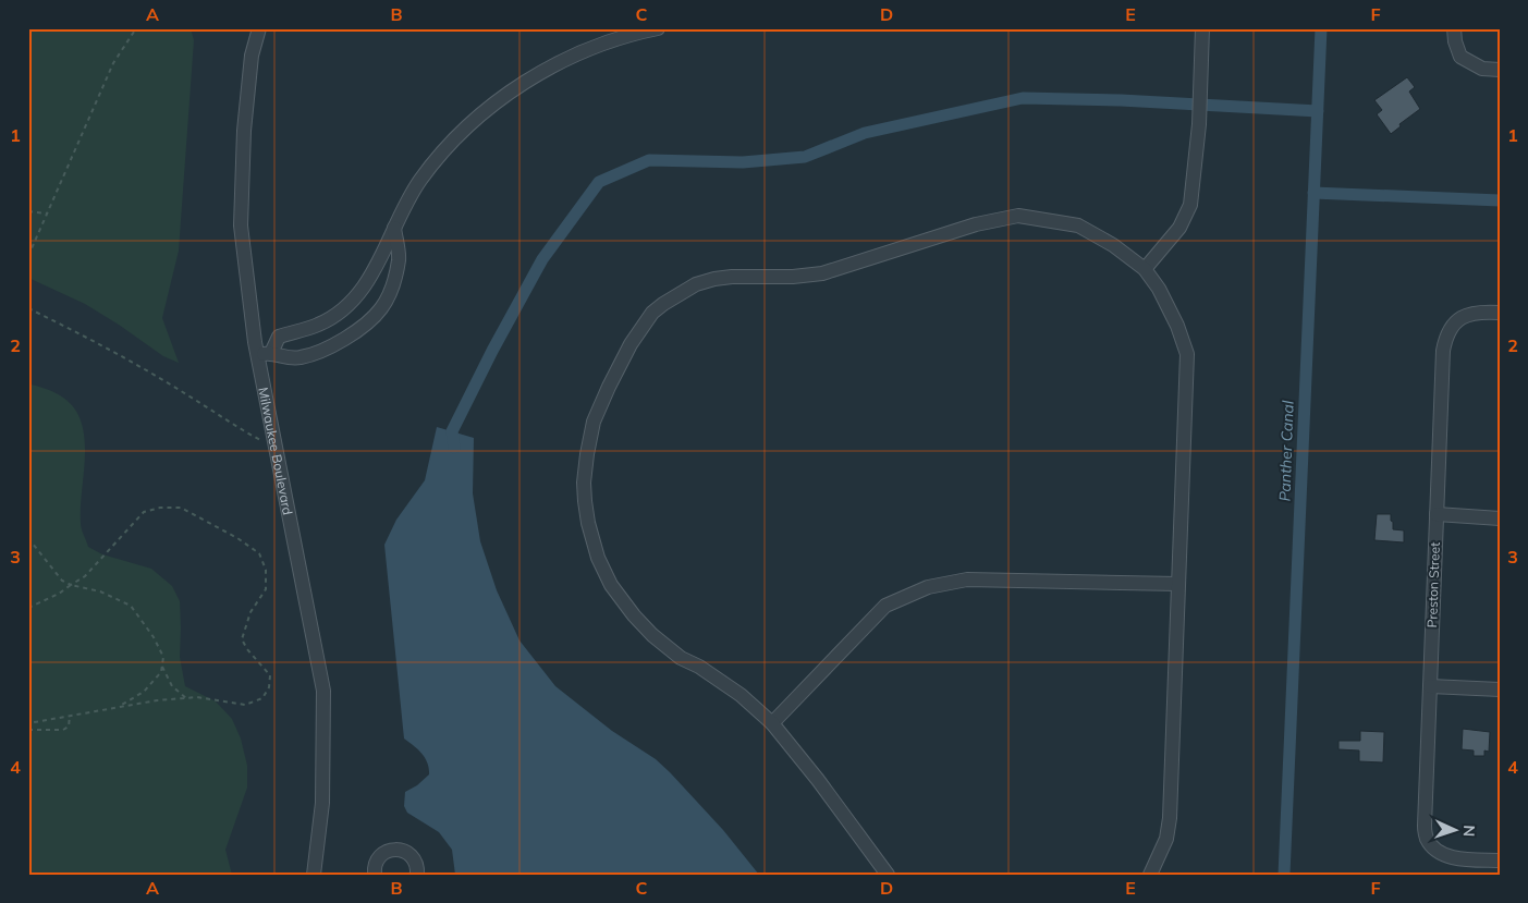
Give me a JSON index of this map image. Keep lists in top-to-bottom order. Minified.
{"streets":{"street":["Milwaukee Boulevard","Preston Street"]},"water":["Panther Canal"],"north":"right","grid":{"columns":["A","B","C","D","E","F"],"rows":["1","2","3","4"]}}
